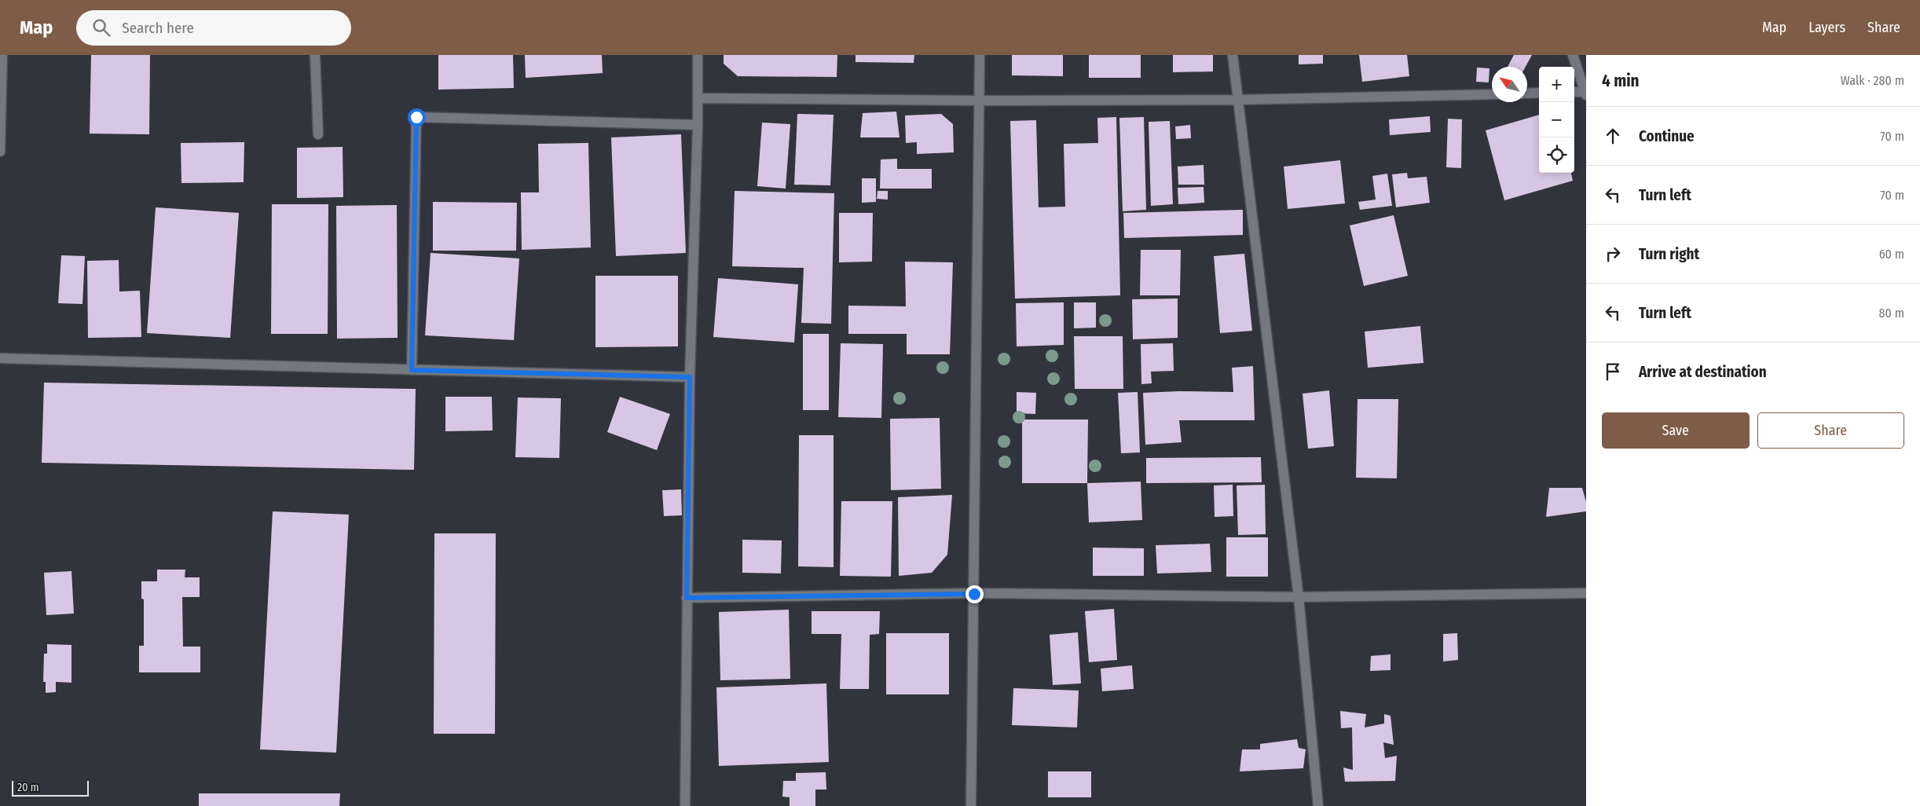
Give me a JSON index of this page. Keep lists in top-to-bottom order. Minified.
{"scale_bar":"20 m","north":"top left","page":{"header":"Map","search":"Search here","nav":["Map","Layers","Share"],"heading":["4 min","Walk · 280 m"],"map_buttons":["+","−"],"list":[["Continue","70 m"],["Turn left","70 m"],["Turn right","60 m"],["Turn left","80 m"],"Arrive at destination"],"buttons":["Save","Share"],"scale":"20 m"}}
